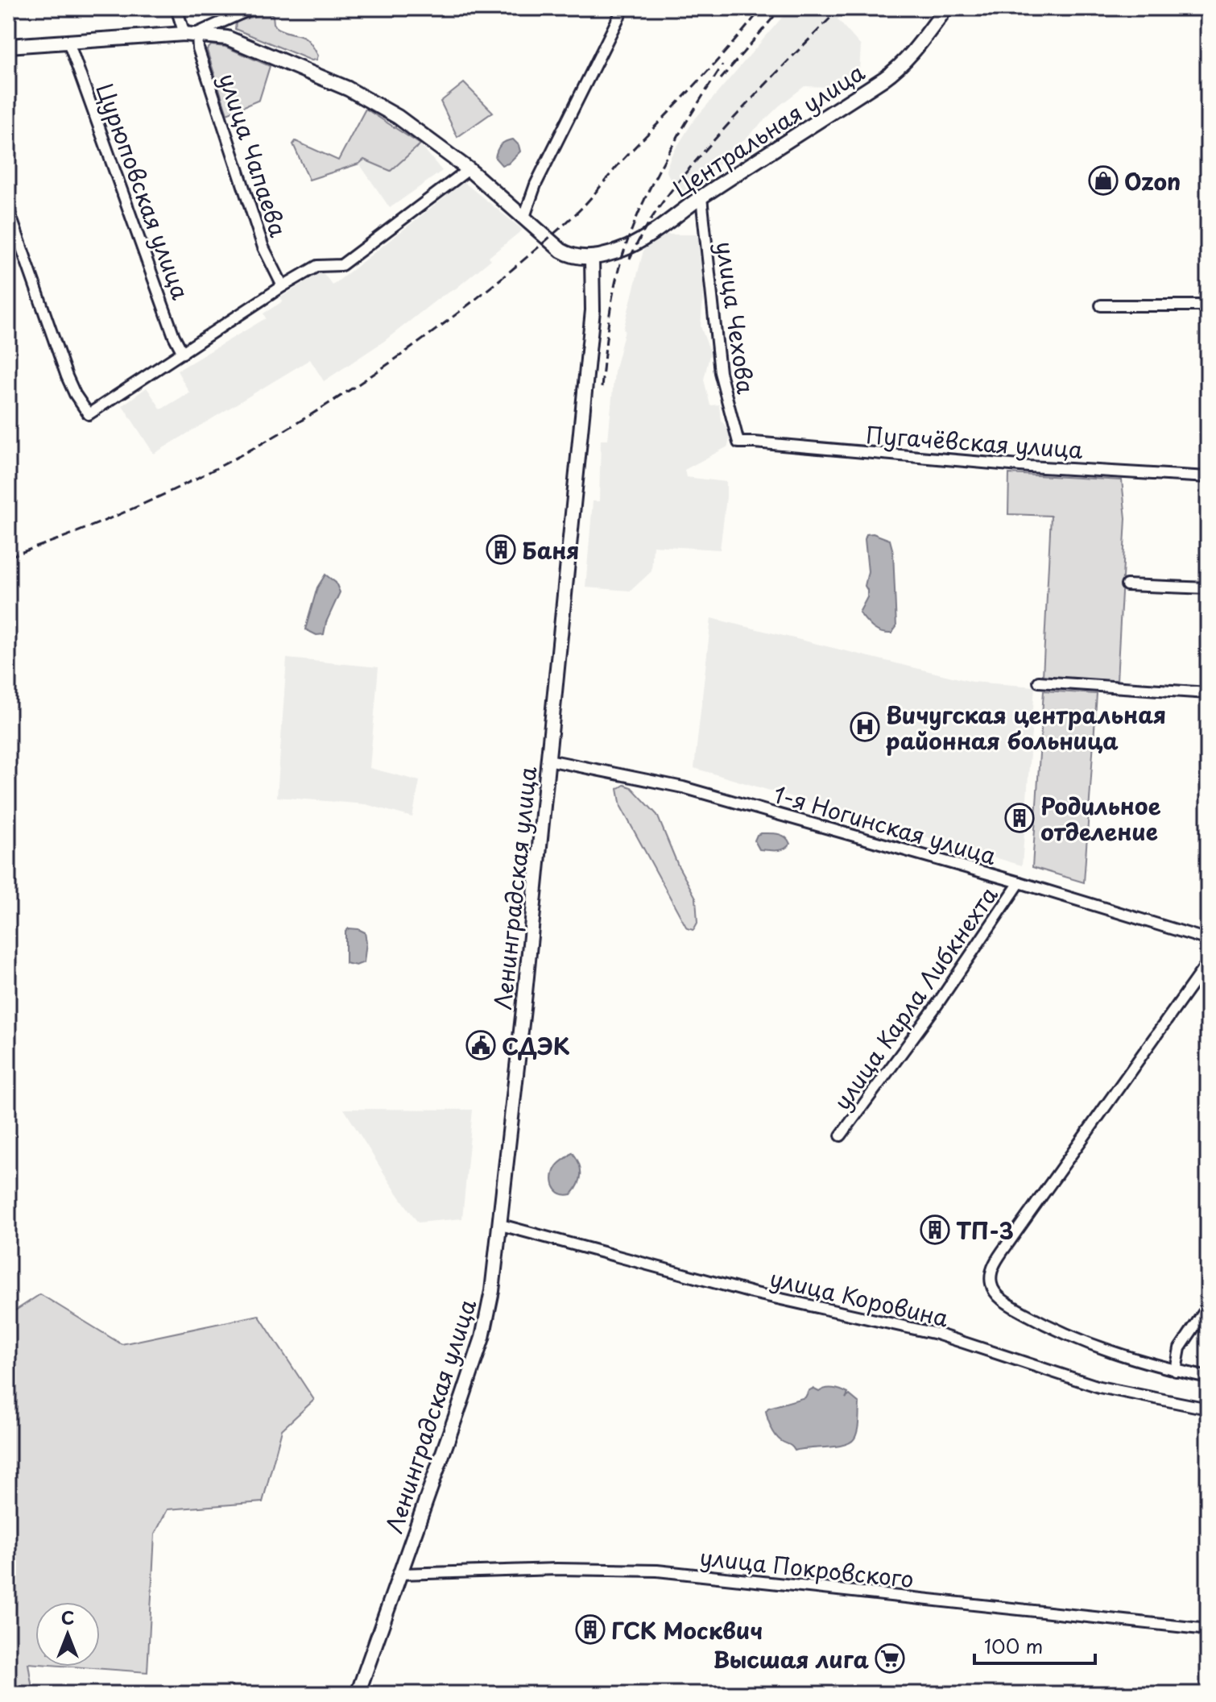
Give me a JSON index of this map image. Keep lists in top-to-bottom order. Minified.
{"streets":{"main road":["Центральная улица","Ленинградская улица"],"street":["улица Чапаева","Цурюповская улица","улица Чехова","Пугачёвская улица","1-я Ногинская улица","улица Карла Либкнехта","улица Коровина","улица Покровского"]},"crossings":[["Центральная улица","улица Чехова"],["Центральная улица","Ленинградская улица"],["улица Чехова","Пугачёвская улица"],["1-я Ногинская улица","Ленинградская улица"],["1-я Ногинская улица","улица Карла Либкнехта"],["Ленинградская улица","улица Коровина"],["Ленинградская улица","улица Покровского"]],"places":{"shop":["Ozon"],"building":["Баня","Родильное отделение","ТП-3","ГСК Москвич"],"hospital":["Вичугская центральная районная больница"],"public building":["СДЭК"],"supermarket":["Высшая лига"]},"scale_bar":"100 m","north":"top"}
